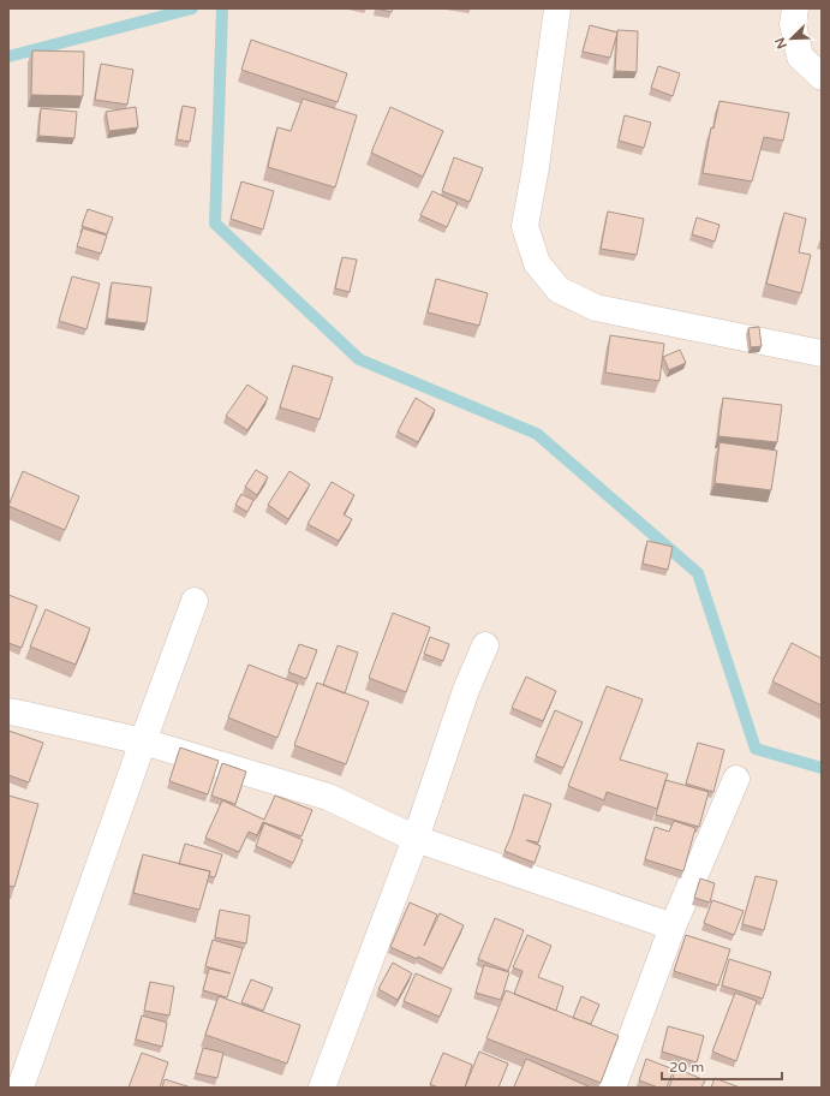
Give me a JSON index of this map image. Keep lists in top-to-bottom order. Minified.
{"scale_bar":"20 m","north":"bottom left"}
